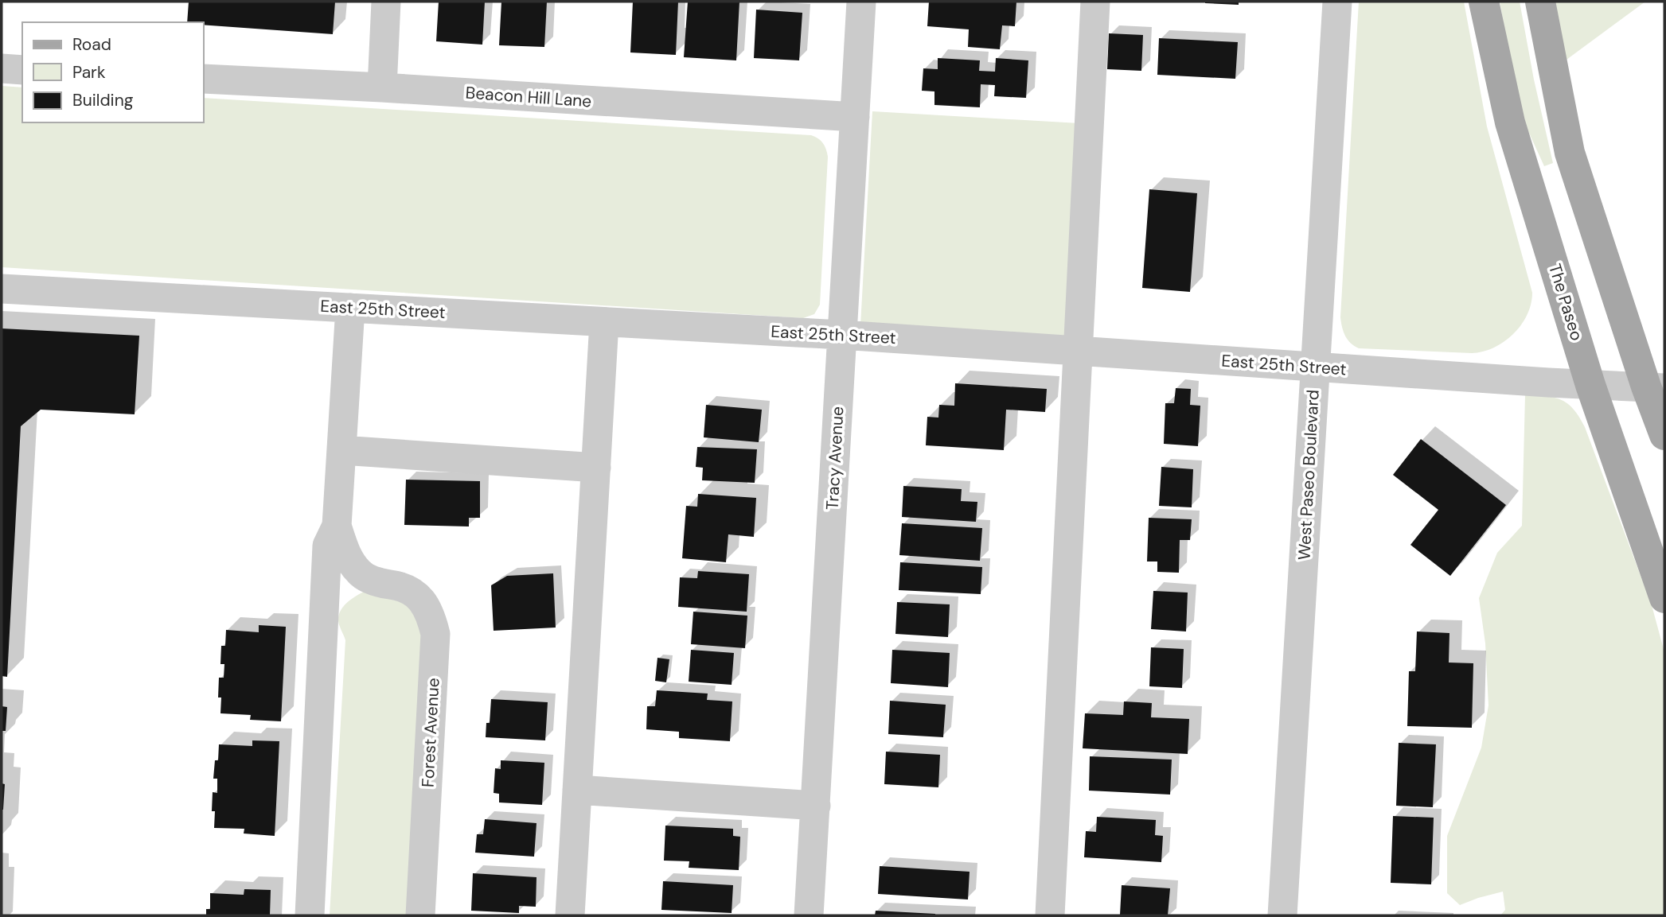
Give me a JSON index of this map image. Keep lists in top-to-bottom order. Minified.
{"streets":{"main road":["The Paseo"],"street":["Beacon Hill Lane","East 25th Street","Tracy Avenue","West Paseo Boulevard","Forest Avenue"]},"crossings":[["Beacon Hill Lane","Tracy Avenue"],["The Paseo","East 25th Street"],["East 25th Street","Tracy Avenue"],["East 25th Street","West Paseo Boulevard"],["East 25th Street","Forest Avenue"]],"legend":["Road","Park","Building"]}
